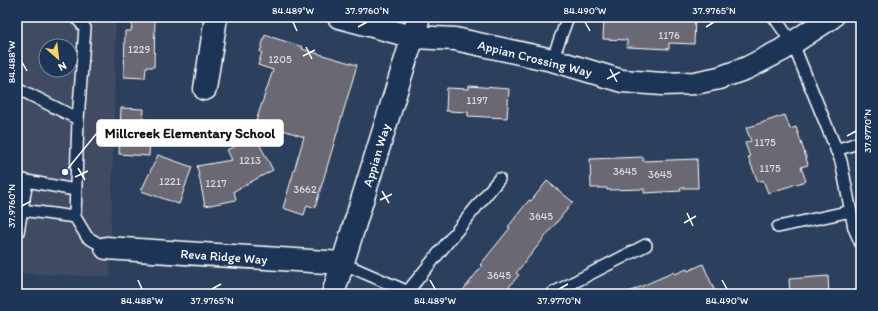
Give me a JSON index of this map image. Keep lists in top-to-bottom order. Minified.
{"streets":{"street":["Appian Crossing Way","Appian Way","Reva Ridge Way"]},"crossings":[["Appian Crossing Way","Appian Way"],["Appian Way","Reva Ridge Way"]],"places":["Millcreek Elementary School"],"house_numbers":["1176","1229","1205","1197","1175","1213","1175","3645","3645","1221","1217","3662","3645","3645"],"north":"bottom right","coordinates":["84.489°W","37.9760°N","84.490°W","37.9765°N","84.488°W","37.9770°N"]}
